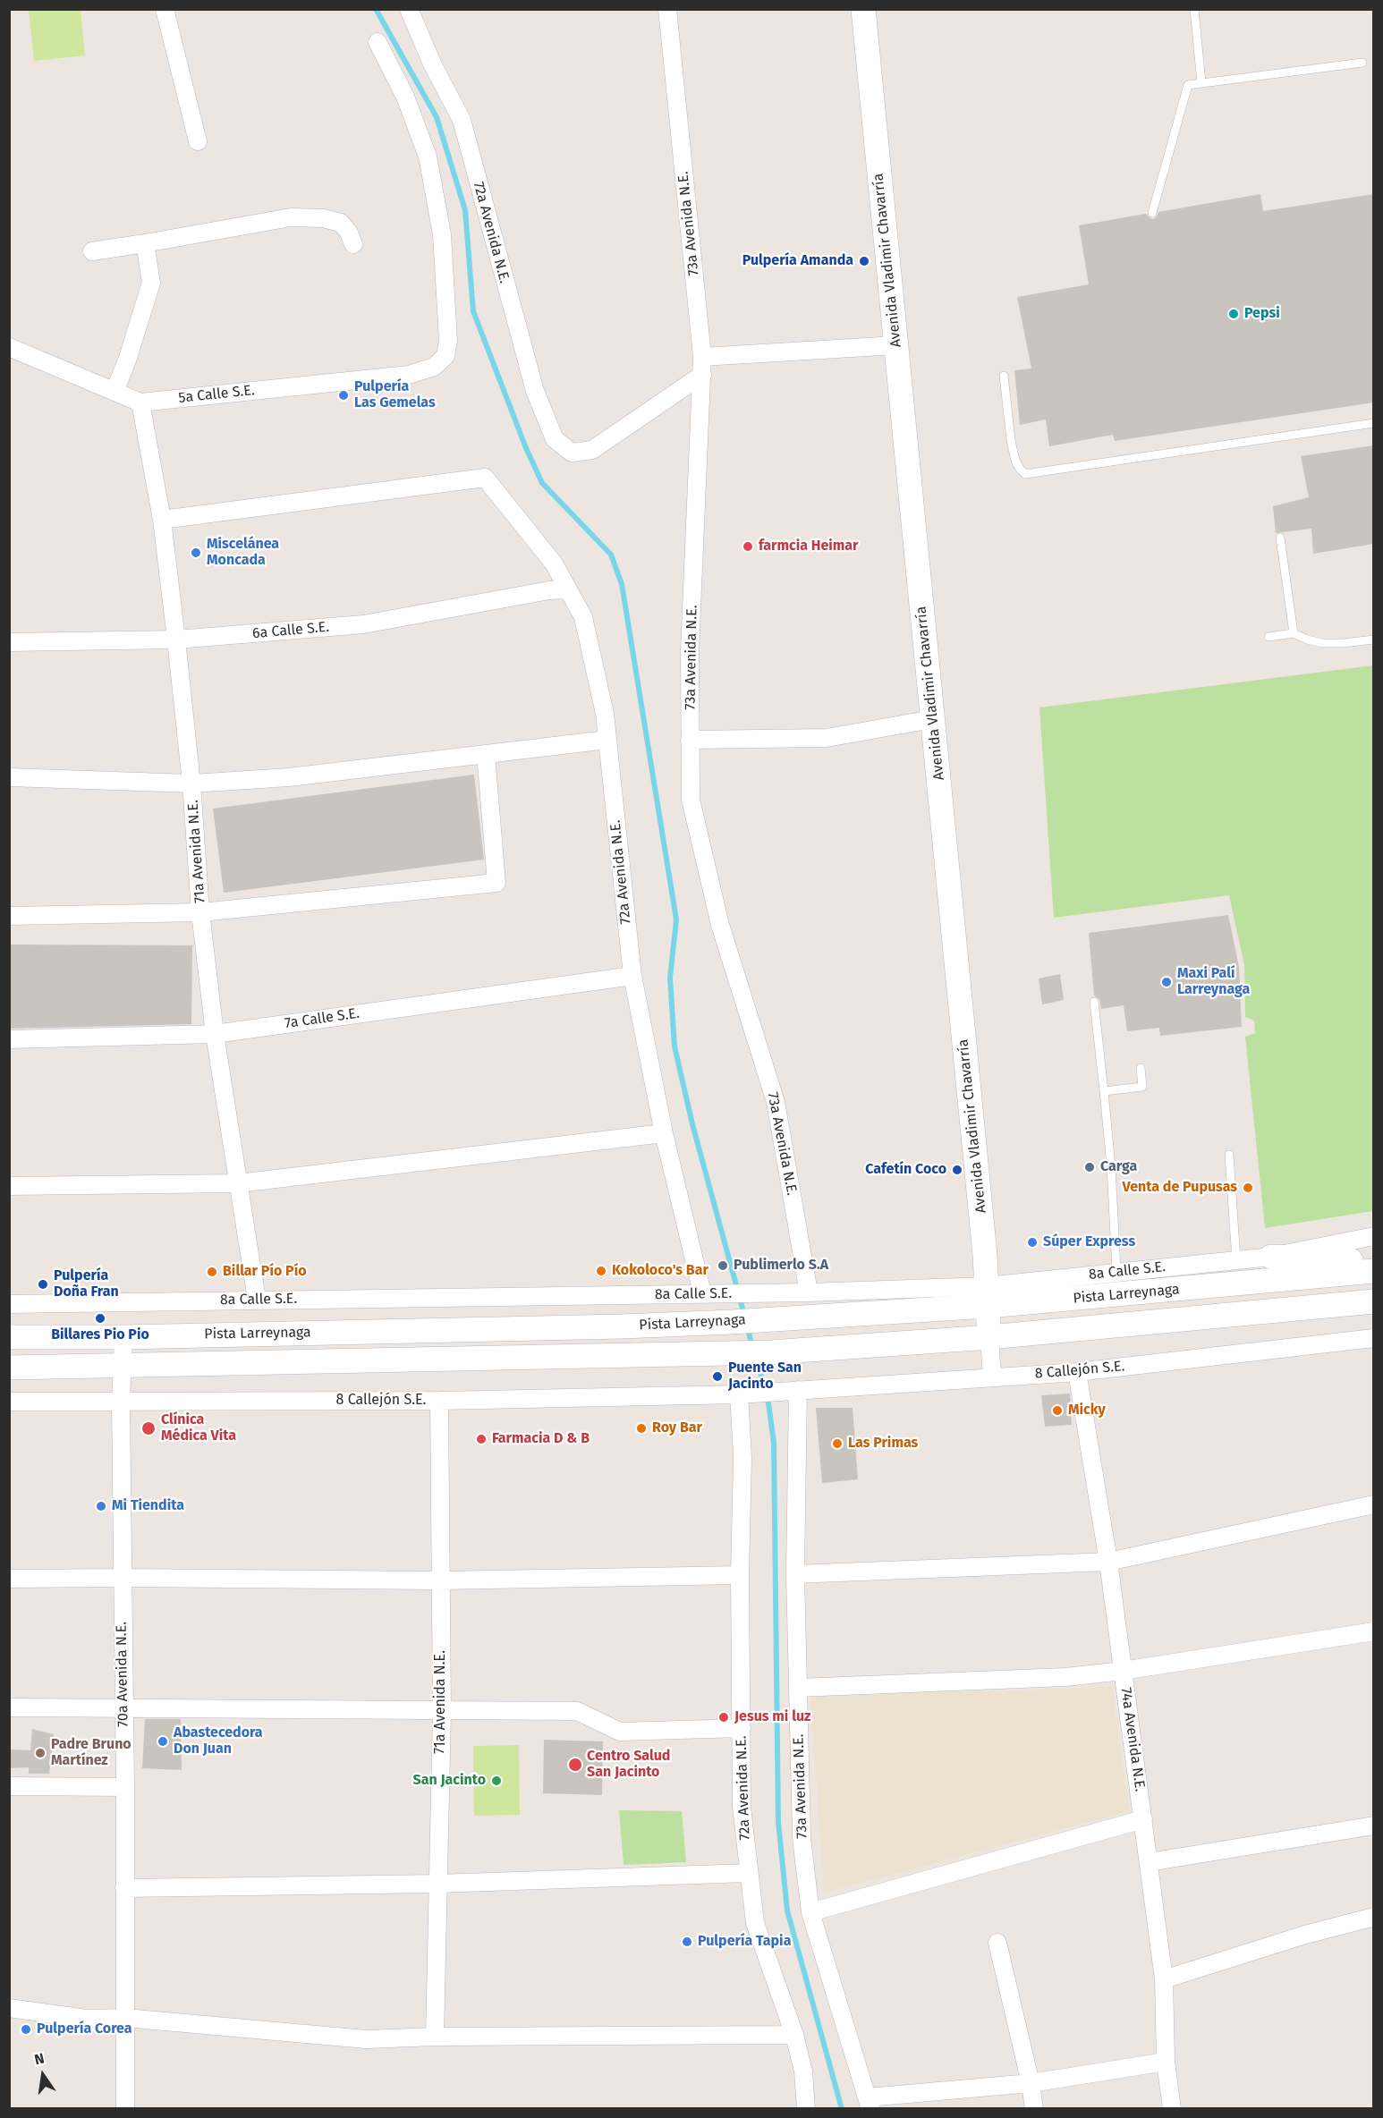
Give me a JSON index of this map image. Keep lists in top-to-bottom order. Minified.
{"streets":{"main road":["Avenida Vladimir Chavarría","Pista Larreynaga"],"street":["73a Avenida N.E.","72a Avenida N.E.","5a Calle S.E.","6a Calle S.E.","71a Avenida N.E.","7a Calle S.E.","8a Calle S.E.","8 Callejón S.E.","70a Avenida N.E.","74a Avenida N.E."]},"crossings":[["73a Avenida N.E.","72a Avenida N.E."],["73a Avenida N.E.","8a Calle S.E."],["73a Avenida N.E.","8 Callejón S.E."],["72a Avenida N.E.","6a Calle S.E."],["72a Avenida N.E.","71a Avenida N.E."],["72a Avenida N.E.","7a Calle S.E."],["72a Avenida N.E.","8a Calle S.E."],["72a Avenida N.E.","8 Callejón S.E."],["Avenida Vladimir Chavarría","8a Calle S.E."],["Avenida Vladimir Chavarría","Pista Larreynaga"],["Avenida Vladimir Chavarría","8 Callejón S.E."],["5a Calle S.E.","71a Avenida N.E."],["6a Calle S.E.","71a Avenida N.E."],["71a Avenida N.E.","7a Calle S.E."],["71a Avenida N.E.","8a Calle S.E."],["71a Avenida N.E.","8 Callejón S.E."],["8a Calle S.E.","Pista Larreynaga"],["Pista Larreynaga","70a Avenida N.E."],["8 Callejón S.E.","70a Avenida N.E."],["8 Callejón S.E.","74a Avenida N.E."]],"places":["Pulpería Amanda","Pepsi","Pulpería Las Gemelas","farmcia Heimar","Miscelánea Moncada","Maxi Palí Larreynaga","Carga","Cafetín Coco","Venta de Pupusas","Súper Express","Publimerlo S.A","Kokoloco's Bar","Billar Pío Pío","Pulpería Doña Fran","Billares Pio Pio","Puente San Jacinto","Micky","Clínica Médica Vita","Roy Bar","Farmacia D & B","Las Primas","Mi Tiendita","Jesus mi luz","Abastecedora Don Juan","Padre Bruno Martínez","Centro Salud San Jacinto","San Jacinto","Pulpería Tapia","Pulpería Corea"],"north":"top"}
